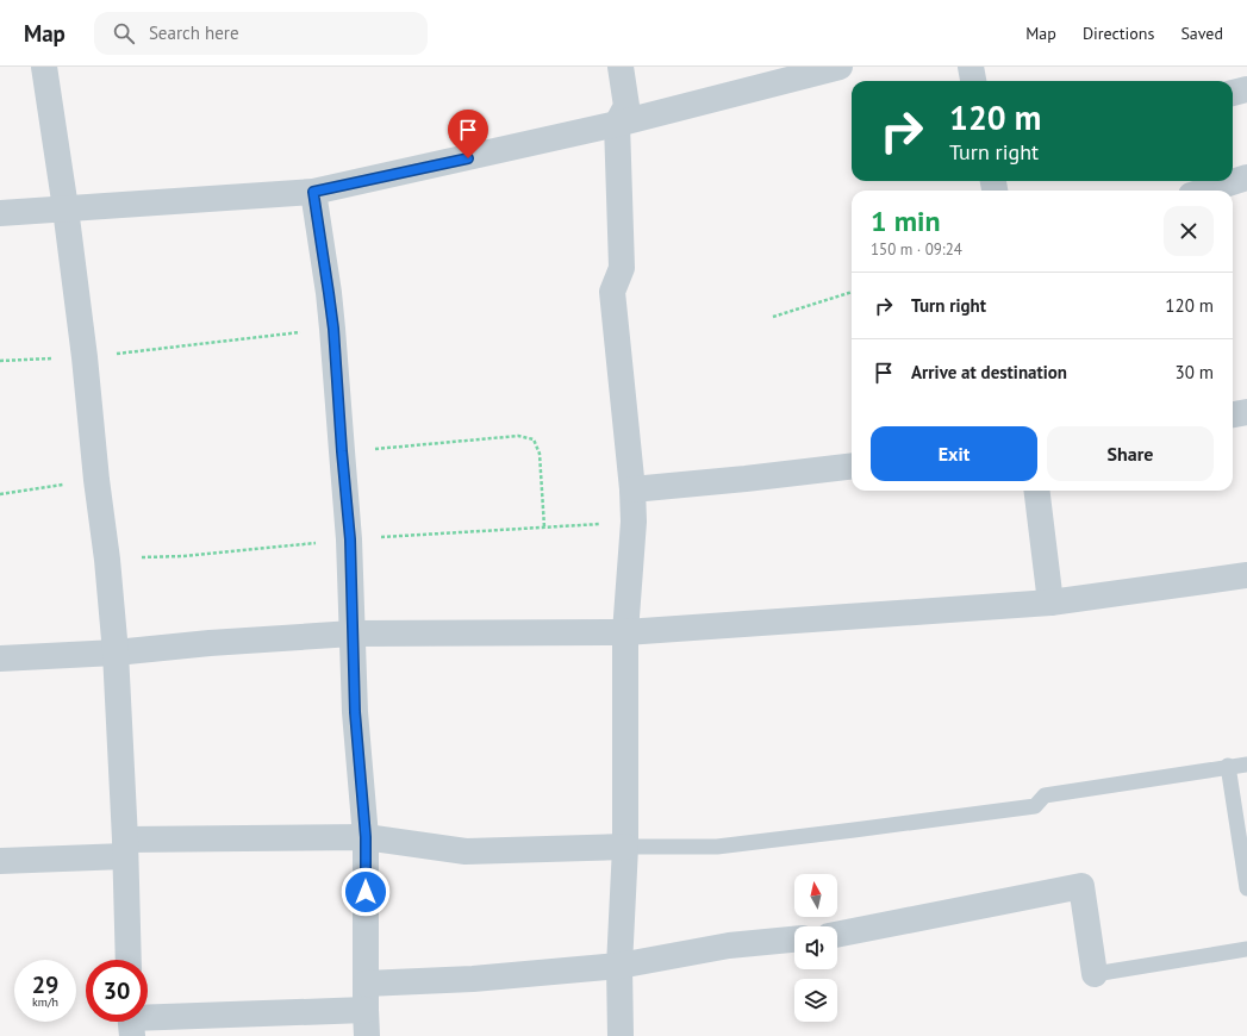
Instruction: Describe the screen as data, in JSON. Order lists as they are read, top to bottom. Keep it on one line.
{"north":"top","page":{"header":"Map","search":"Search here","nav":["Map","Directions","Saved"],"turn":["120 m","Turn right"],"heading":["1 min","150 m · 09:24"],"list":[{"name":"Turn right","value":"120 m"},{"name":"Arrive at destination","value":"30 m"}],"buttons":["Exit","Share"],"speed":"29 km/h","limit":"30"}}
